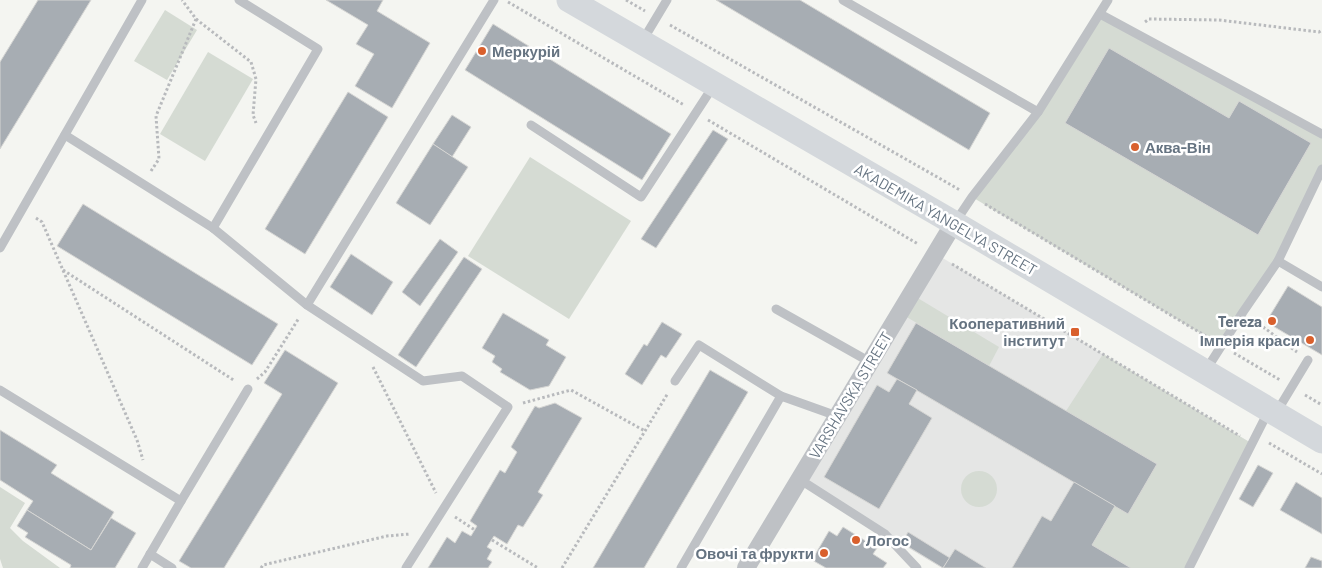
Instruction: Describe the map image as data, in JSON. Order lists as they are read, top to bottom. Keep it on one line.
{"streets":{"main road":["AKADEMIKA YANGELYA STREET"],"street":["VARSHAVSKA STREET"]},"crossings":[["AKADEMIKA YANGELYA STREET","VARSHAVSKA STREET"]],"places":{"other":["Меркурій","Аква-Він","Tereza","Імперія краси","Логос","Овочі та фрукти"],"transit":["Кооперативний інститут"]}}
